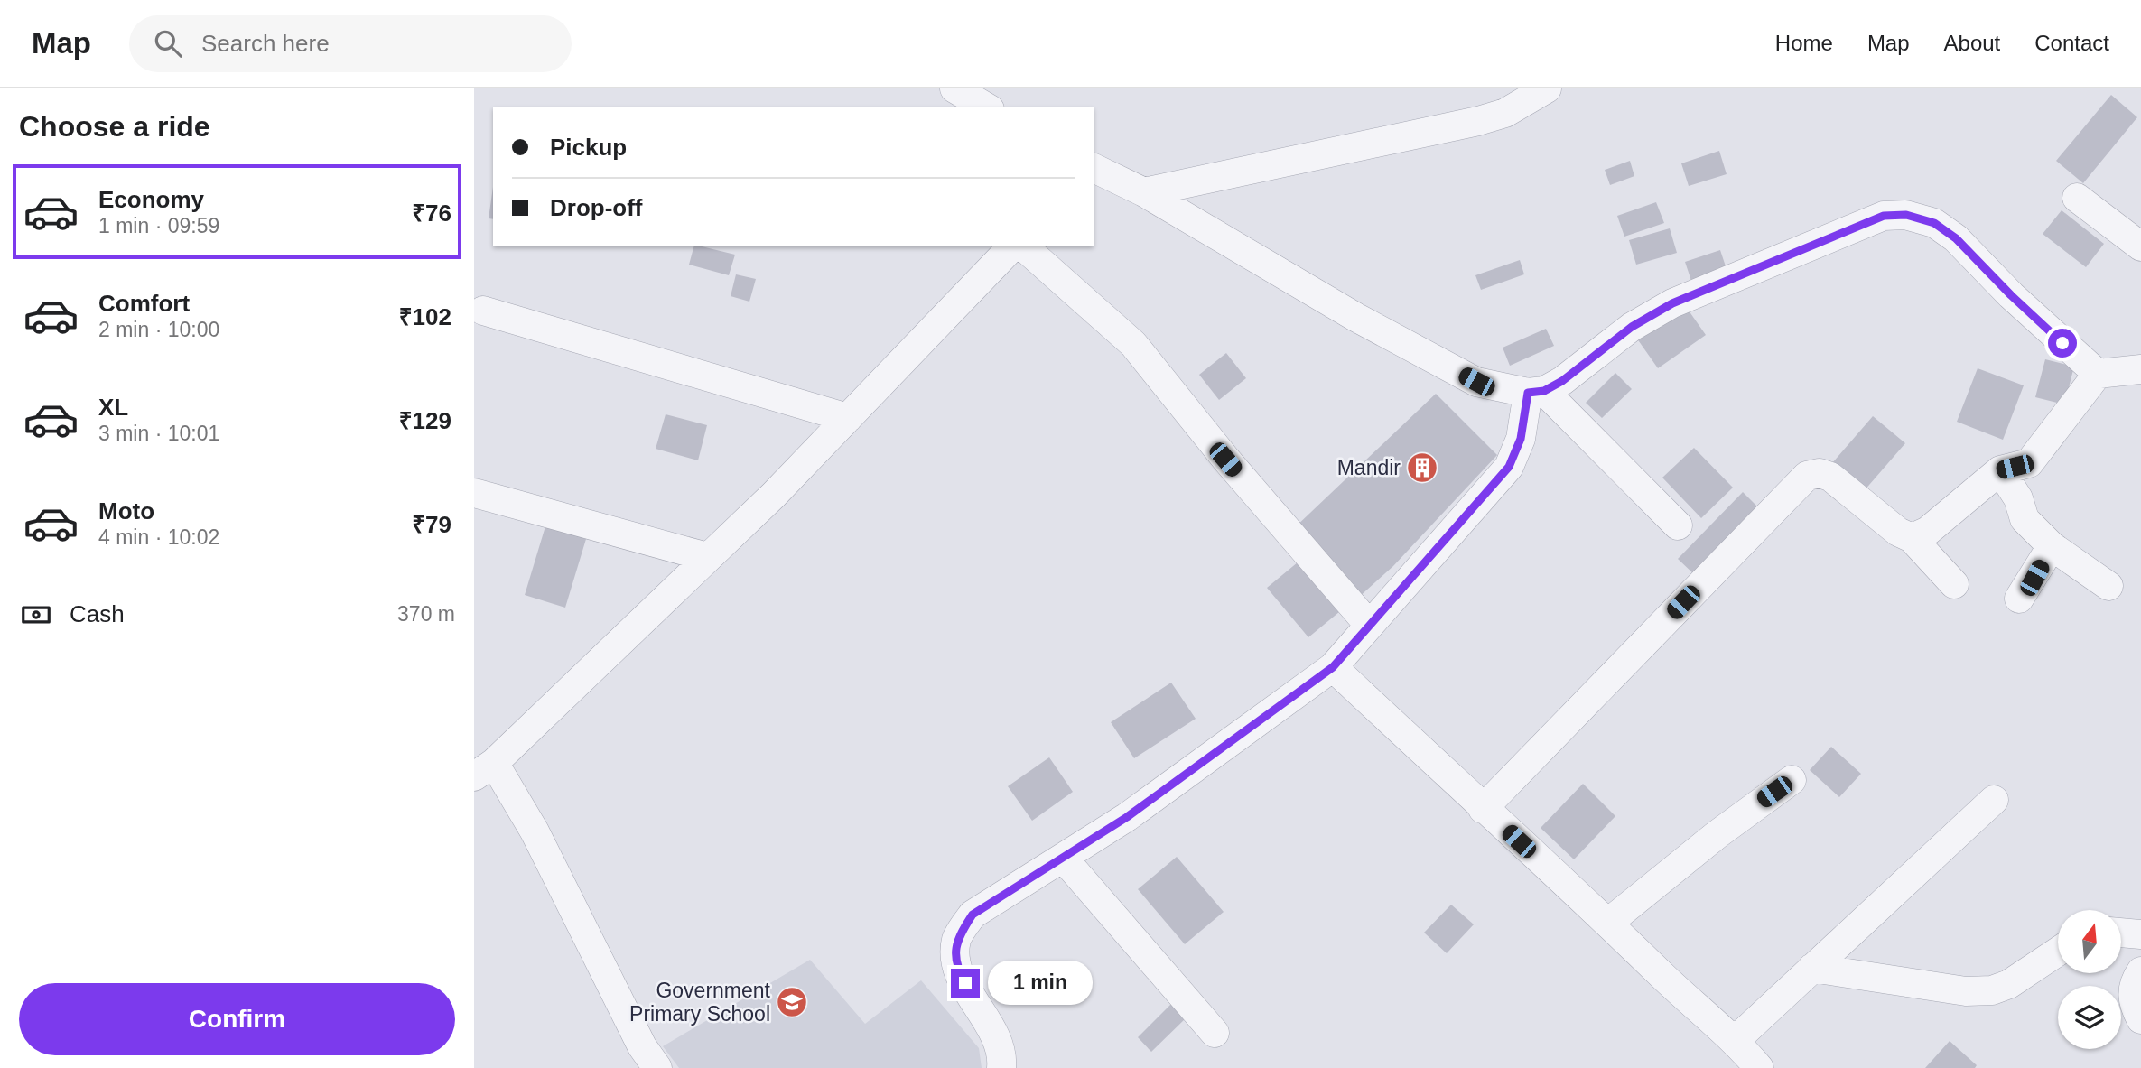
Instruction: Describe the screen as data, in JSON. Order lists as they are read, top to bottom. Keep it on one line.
{"places":{"building":["Mandir"],"school or university":["Government Primary School"]},"north":"top","page":{"header":"Map","search":"Search here","nav":["Home","Map","About","Contact"],"heading":"Choose a ride","banner":["Pickup","Drop-off"],"list":[{"name":"Economy","note":"1 min · 09:59","value":"₹76"},{"name":"Comfort","note":"2 min · 10:00","value":"₹102"},{"name":"XL","note":"3 min · 10:01","value":"₹129"},{"name":"Moto","note":"4 min · 10:02","value":"₹79"}],"pay":["Cash","370 m"],"bubble":"1 min","buttons":"Confirm"}}
